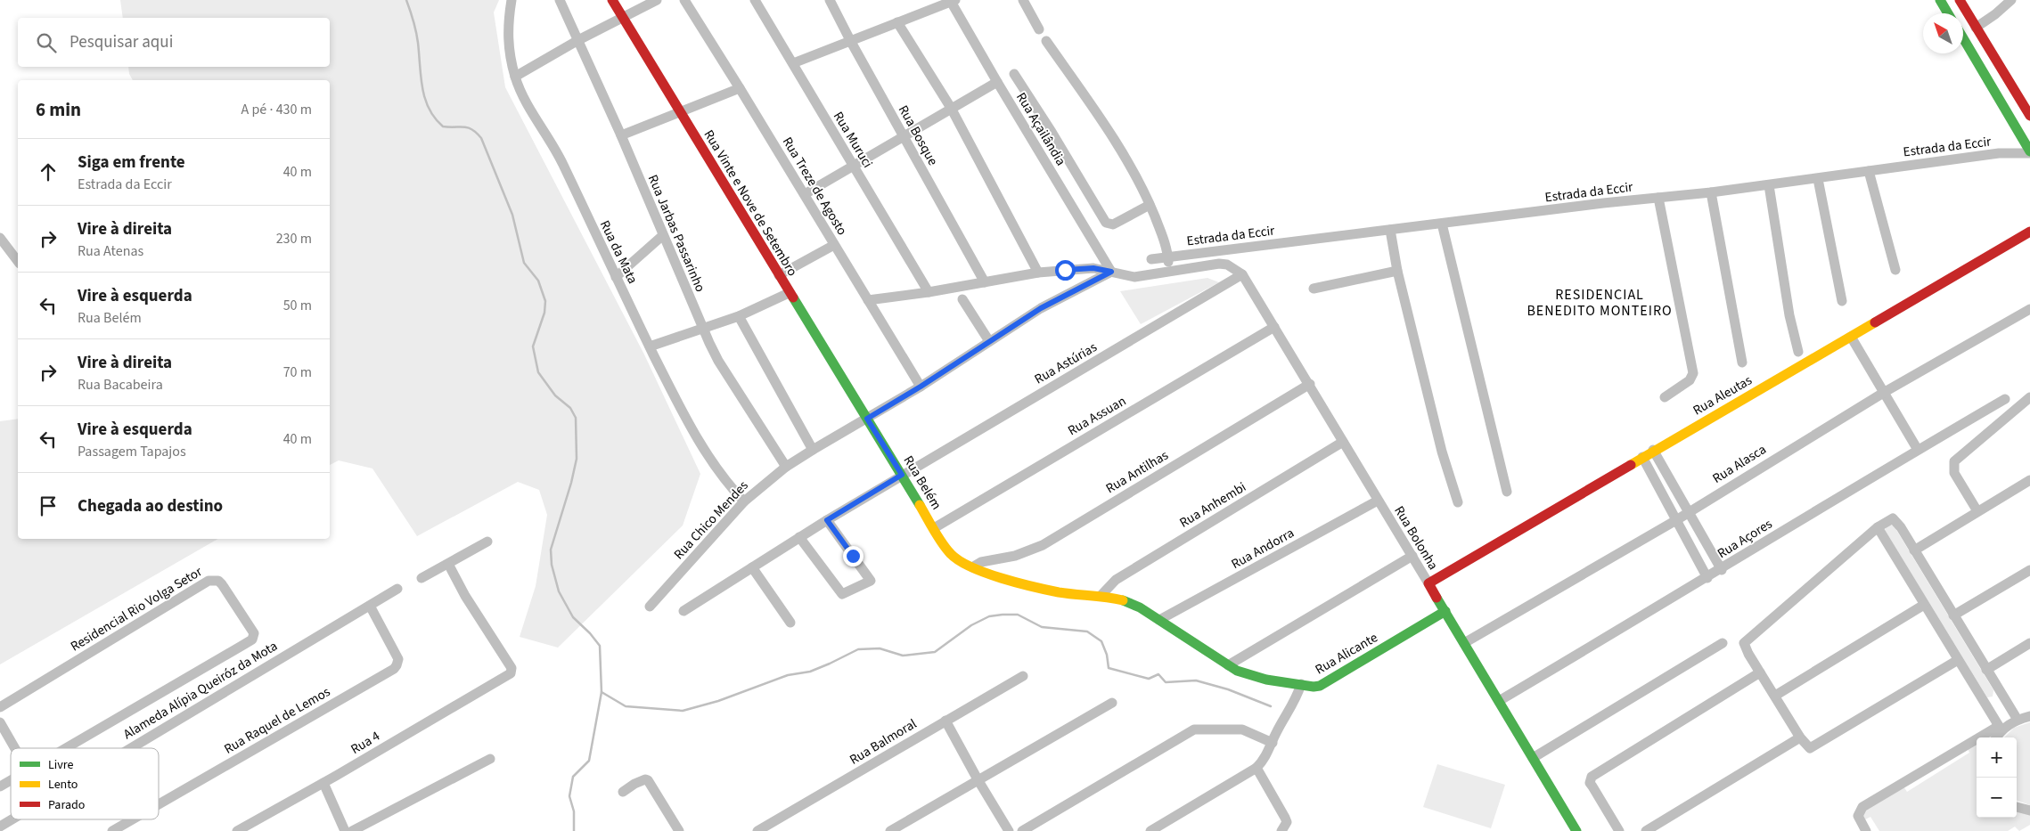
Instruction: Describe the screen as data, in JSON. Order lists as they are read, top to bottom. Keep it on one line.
{"streets":{"street":["Rua Açailândia","Rua Bosque","Rua Muruci","Estrada da Eccir","Rua Treze de Agosto","Rua Vinte e Nove de Setembro","Rua Jarbas Passarinho","Rua da Mata","Rua Astúrias","Rua Aleutas","Rua Assuan","Rua Alasca","Rua Antilhas","Rua Belém","Rua Anhembi","Rua Chico Mendes","Rua Bolonha","Rua Açores","Rua Andorra","Residencial Rio Volga Setor","Rua Alicante","Alameda Alípia Queiróz da Mota","Rua Raquel de Lemos","Rua Balmoral","Rua 4"]},"crossings":[["Rua Açailândia","Estrada da Eccir"],["Rua Açailândia","Rua Chico Mendes"],["Rua Bosque","Estrada da Eccir"],["Rua Muruci","Estrada da Eccir"],["Estrada da Eccir","Rua Treze de Agosto"],["Estrada da Eccir","Rua Chico Mendes"],["Estrada da Eccir","Rua Bolonha"],["Rua Treze de Agosto","Rua Chico Mendes"],["Rua Vinte e Nove de Setembro","Rua Belém"],["Rua Vinte e Nove de Setembro","Rua Chico Mendes"],["Rua Jarbas Passarinho","Rua Chico Mendes"],["Rua da Mata","Rua Chico Mendes"],["Rua Astúrias","Rua Belém"],["Rua Astúrias","Rua Bolonha"],["Rua Aleutas","Rua Bolonha"],["Rua Assuan","Rua Belém"],["Rua Assuan","Rua Bolonha"],["Rua Alasca","Rua Bolonha"],["Rua Antilhas","Rua Belém"],["Rua Antilhas","Rua Bolonha"],["Rua Belém","Rua Chico Mendes"],["Rua Anhembi","Rua Bolonha"],["Rua Bolonha","Rua Açores"],["Rua Bolonha","Rua Andorra"],["Rua Bolonha","Rua Alicante"],["Alameda Alípia Queiróz da Mota","Rua Raquel de Lemos"]],"districts":["RESIDENCIAL BENEDITO MONTEIRO"],"legend":["Livre","Lento","Parado"],"north":"top left","page":{"search":"Pesquisar aqui","heading":["6 min","A pé · 430 m"],"list":[["Siga em frente","Estrada da Eccir","40 m"],["Vire à direita","Rua Atenas","230 m"],["Vire à esquerda","Rua Belém","50 m"],["Vire à direita","Rua Bacabeira","70 m"],["Vire à esquerda","Passagem Tapajos","40 m"],"Chegada ao destino"],"map_buttons":["+","−"]}}
